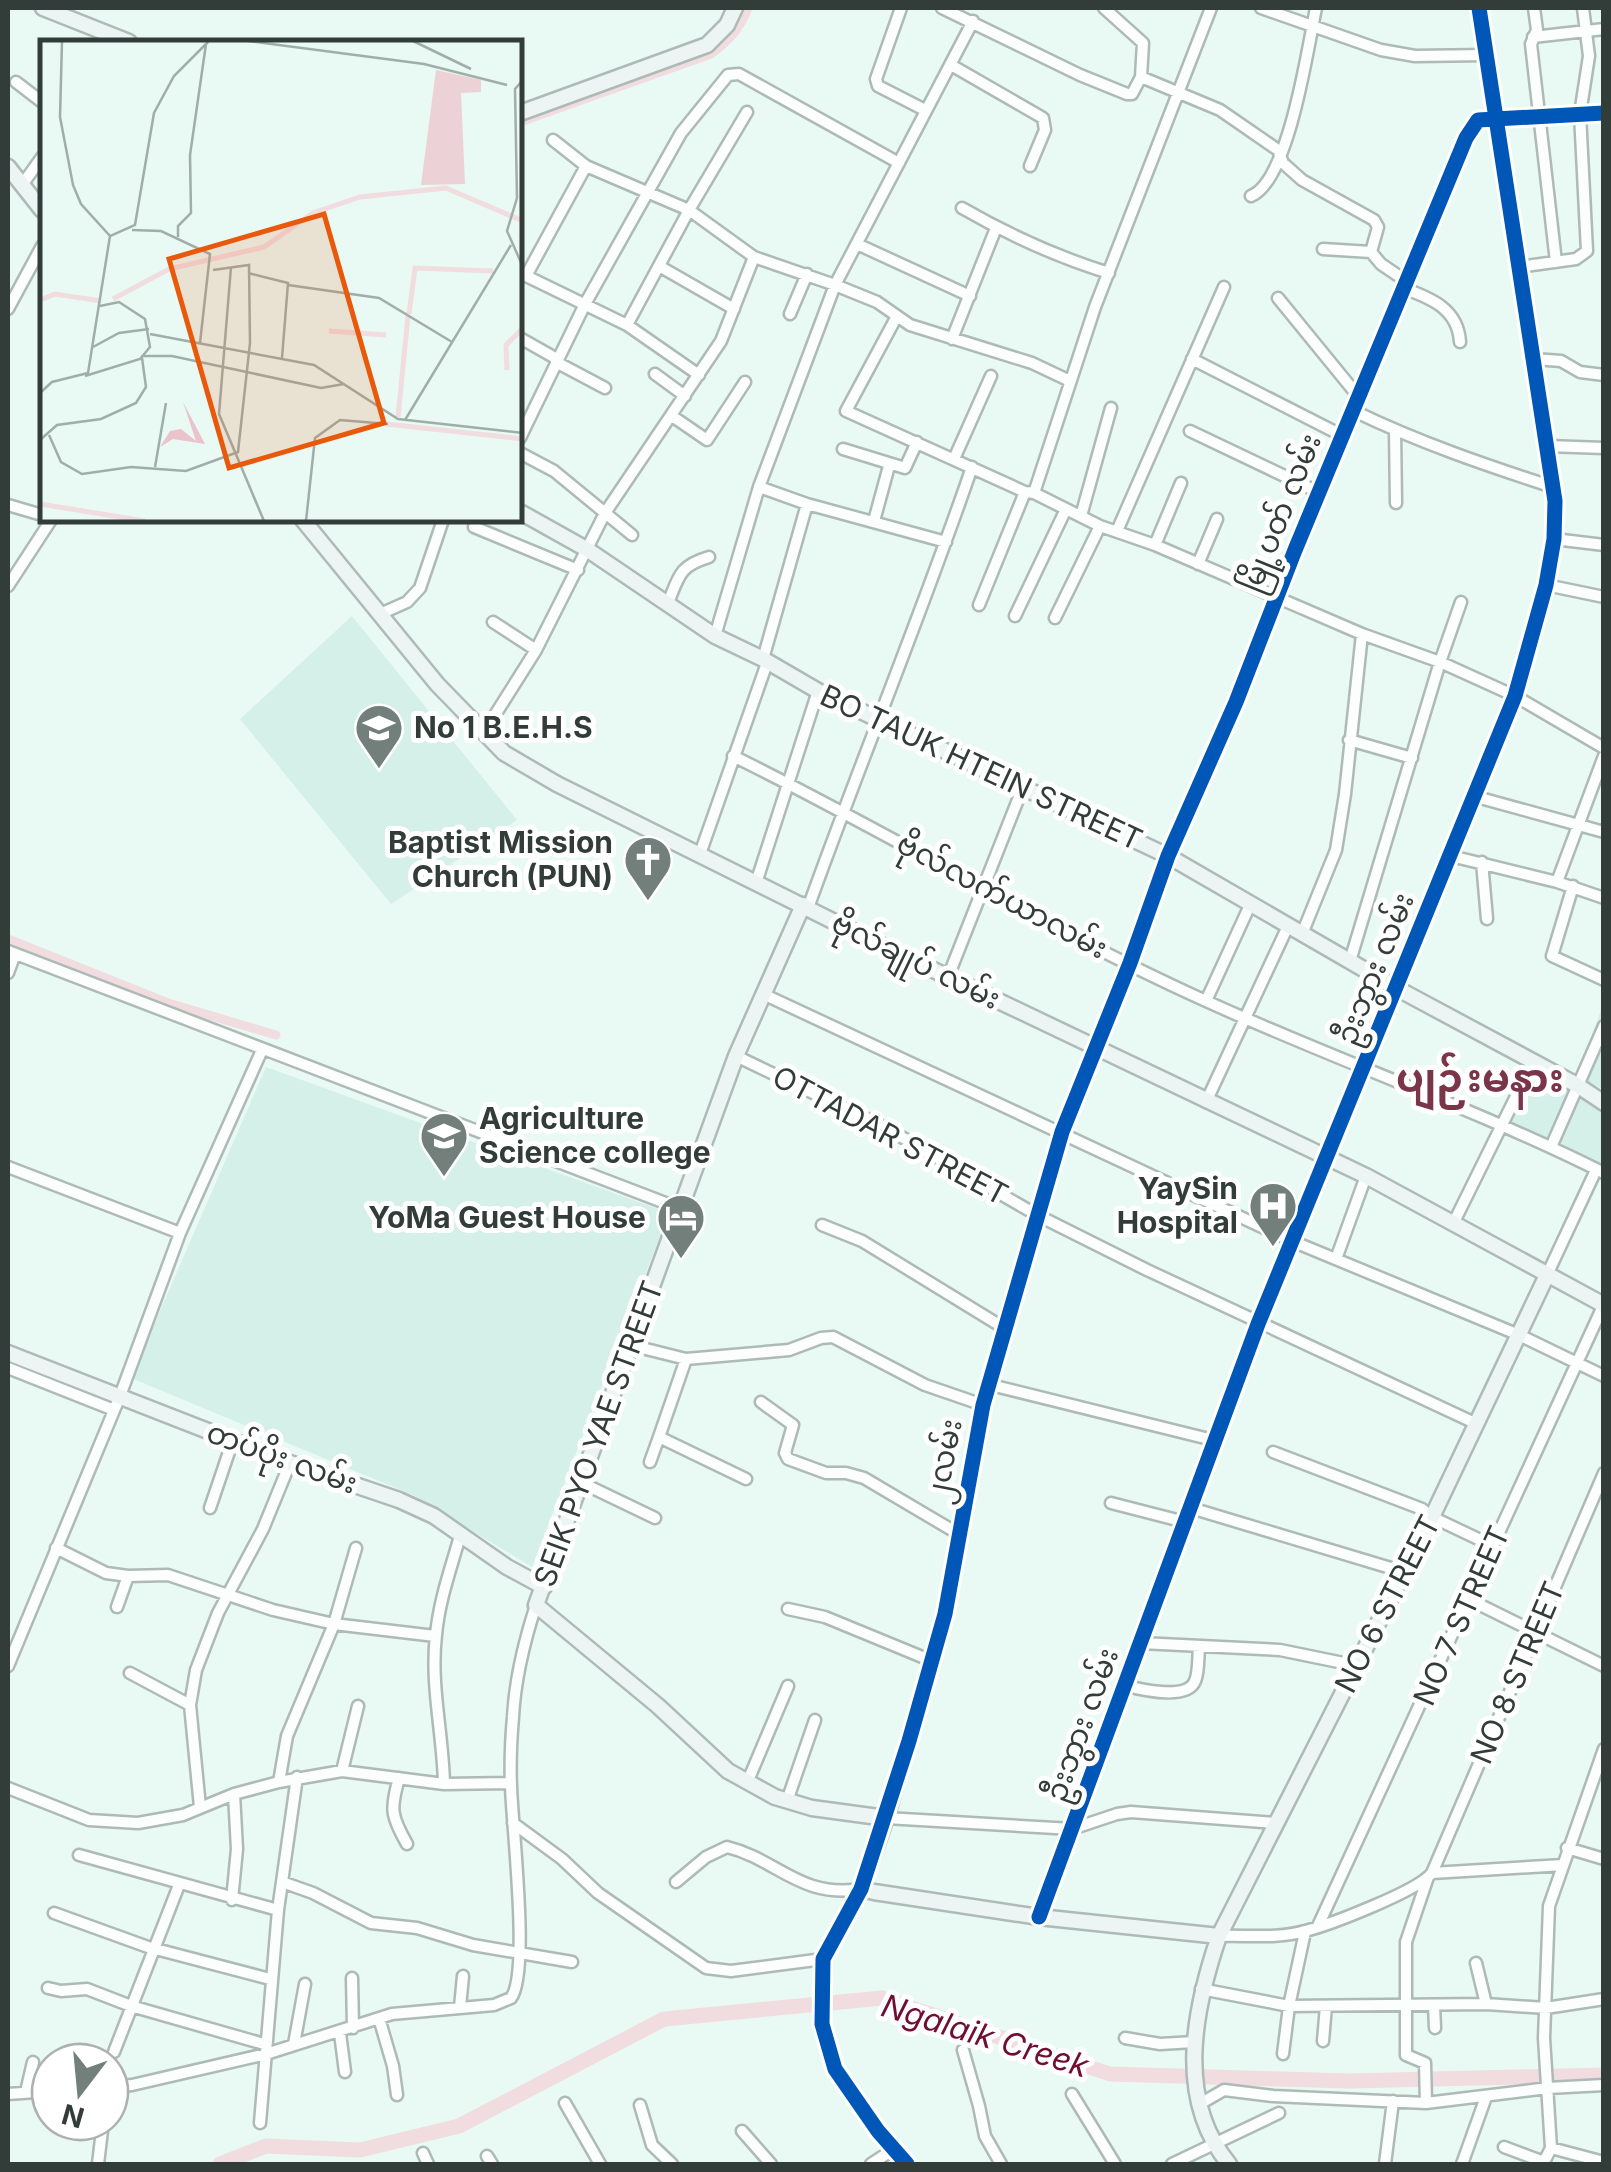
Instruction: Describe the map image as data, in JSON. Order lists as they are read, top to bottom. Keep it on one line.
{"streets":{"street":["မြို့ပတ် လမ်း","BO TAUK HTEIN STREET","ဗိုလ်လက်ယာလမ်း","ဗိုလ်ချုပ် လမ်း","ဦးဘွား လမ်း","OTTADAR STREET","SEIK PYO YAE STREET","တပ်ပိုး လမ်း","၂လမ်း","NO 6 STREET","NO 7 STREET","NO 8 STREET"]},"crossings":[["မြို့ပတ် လမ်း","BO TAUK HTEIN STREET"],["မြို့ပတ် လမ်း","ဗိုလ်လက်ယာလမ်း"],["မြို့ပတ် လမ်း","ဗိုလ်ချုပ် လမ်း"],["မြို့ပတ် လမ်း","ဦးဘွား လမ်း"],["မြို့ပတ် လမ်း","၂လမ်း"],["BO TAUK HTEIN STREET","ဦးဘွား လမ်း"],["ဗိုလ်လက်ယာလမ်း","ဦးဘွား လမ်း"],["ဗိုလ်လက်ယာလမ်း","NO 6 STREET"],["ဗိုလ်ချုပ် လမ်း","ဦးဘွား လမ်း"],["ဗိုလ်ချုပ် လမ်း","SEIK PYO YAE STREET"],["ဗိုလ်ချုပ် လမ်း","၂လမ်း"],["ဗိုလ်ချုပ် လမ်း","NO 6 STREET"],["ဗိုလ်ချုပ် လမ်း","NO 7 STREET"],["ဦးဘွား လမ်း","OTTADAR STREET"],["OTTADAR STREET","SEIK PYO YAE STREET"],["OTTADAR STREET","၂လမ်း"],["OTTADAR STREET","NO 6 STREET"],["SEIK PYO YAE STREET","တပ်ပိုး လမ်း"]],"districts":["ပျဉ်းမနား"],"water":["Ngalaik Creek"],"places":{"school or university":["No 1 B.E.H.S","Agriculture Science college"],"church":["Baptist Mission Church (PUN)"],"hospital":["YaySin Hospital"],"hotel":["YoMa Guest House"]},"north":"bottom"}
